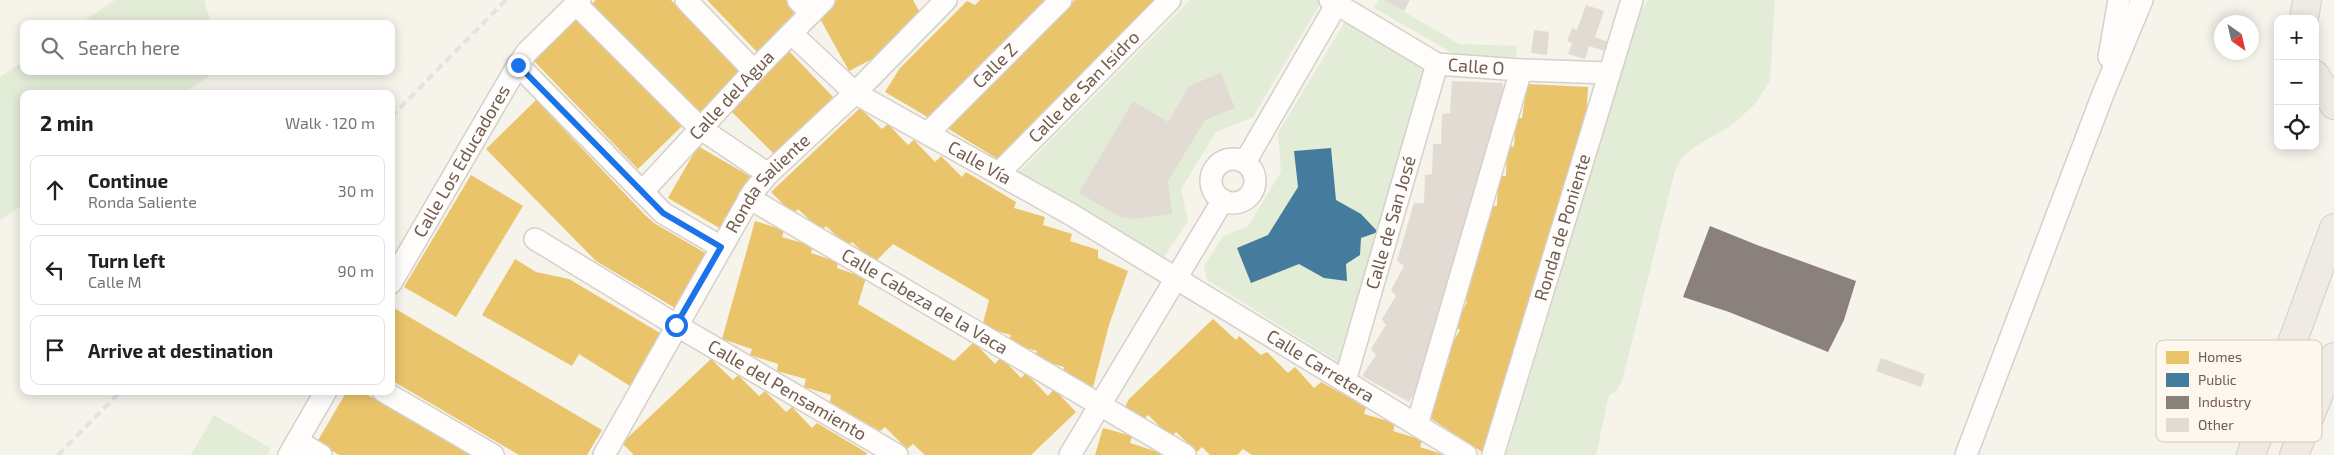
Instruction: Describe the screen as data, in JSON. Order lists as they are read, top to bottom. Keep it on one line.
{"streets":{"street":["Calle Z","Calle O","Calle de San Isidro","Calle del Agua","Calle Los Educadores","Calle Vía","Ronda Saliente","Calle de San José","Ronda de Poniente","Calle Cabeza de la Vaca","Calle Carretera","Calle del Pensamiento"]},"crossings":[["Calle Z","Calle Vía"],["Calle O","Calle de San José"],["Calle O","Ronda de Poniente"],["Calle de San Isidro","Calle Vía"],["Calle del Agua","Calle Vía"],["Calle Vía","Ronda Saliente"],["Calle Vía","Calle Carretera"],["Ronda Saliente","Calle Cabeza de la Vaca"],["Ronda Saliente","Calle del Pensamiento"],["Calle de San José","Calle Carretera"]],"legend":["Homes","Public","Industry","Other"],"north":"bottom right","page":{"map_buttons":["+","−"],"search":"Search here","heading":["2 min","Walk · 120 m"],"list":[["Continue","Ronda Saliente","30 m"],["Turn left","Calle M","90 m"],"Arrive at destination"]}}
